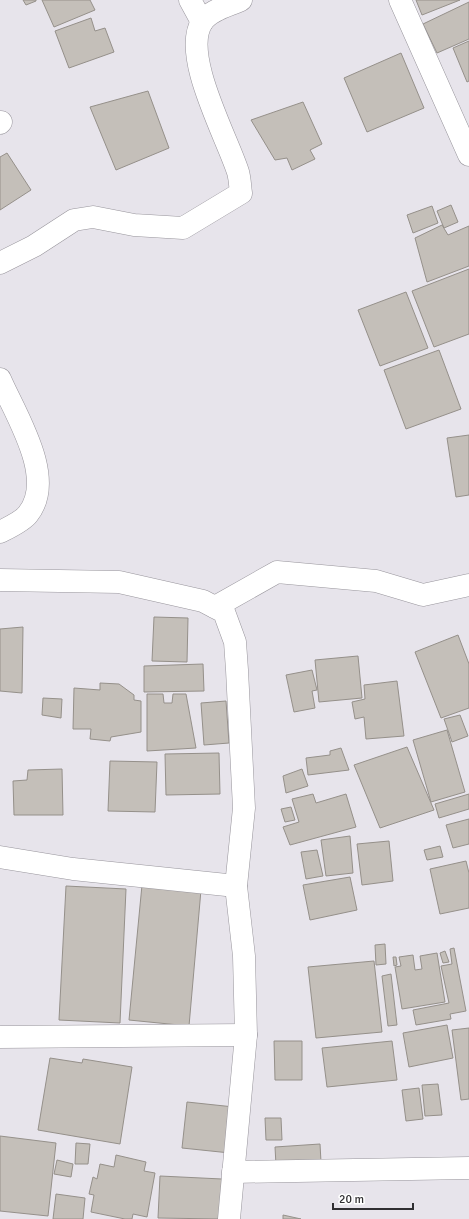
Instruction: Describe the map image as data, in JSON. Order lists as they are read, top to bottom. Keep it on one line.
{"scale_bar":"20 m"}
